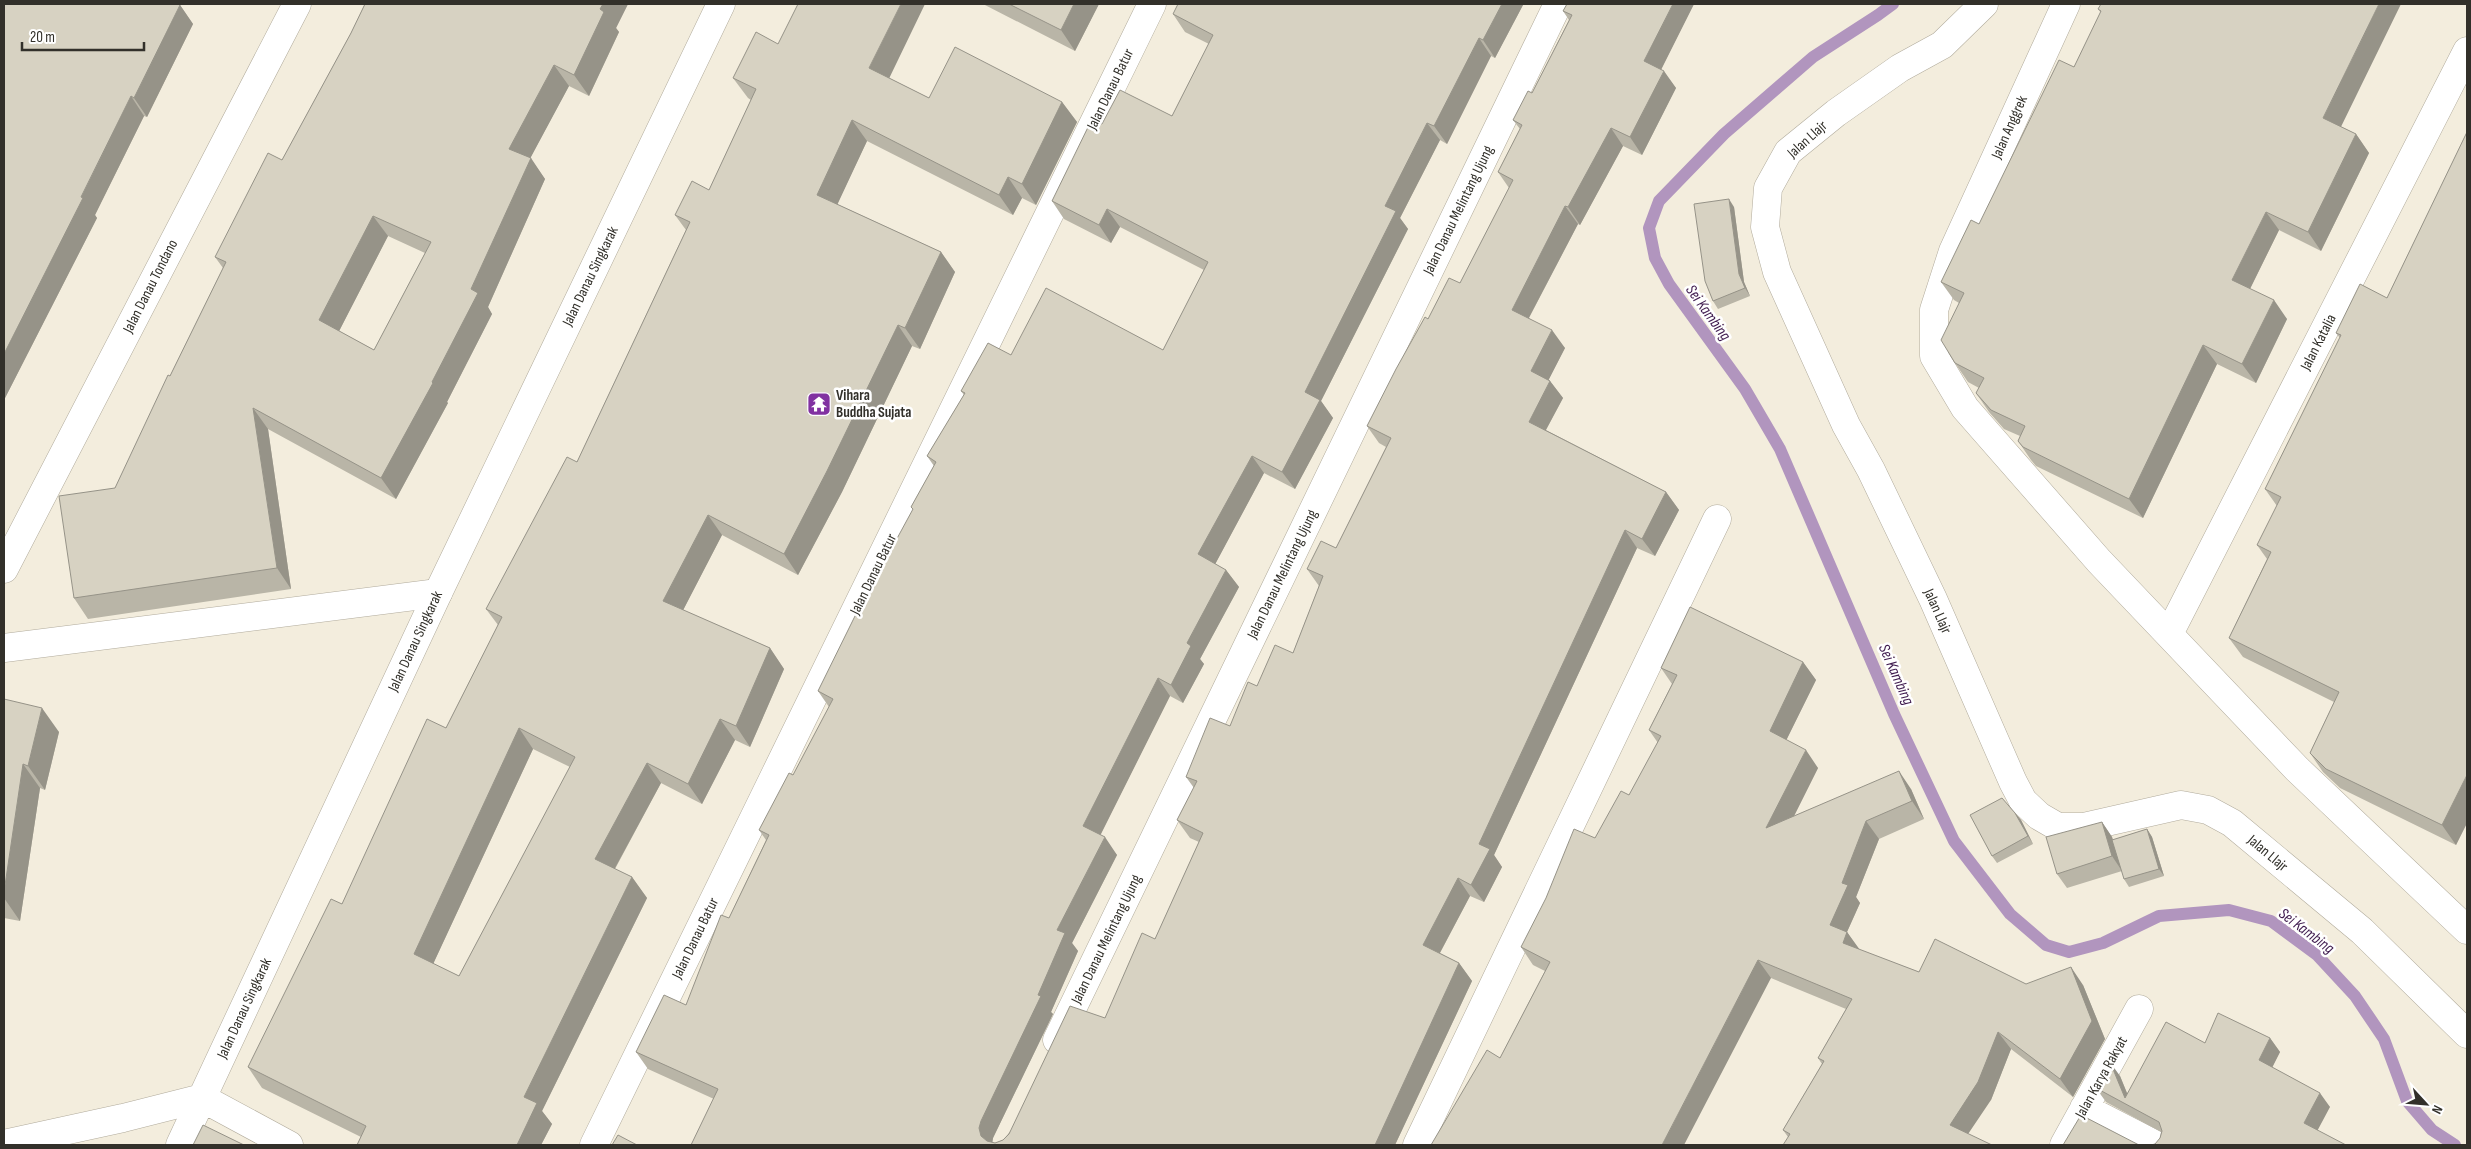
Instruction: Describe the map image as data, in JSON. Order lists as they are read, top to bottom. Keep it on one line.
{"streets":{"street":["Jalan Danau Batur","Jalan Anggrek","Jalan Llajr","Jalan Danau Melintang Ujung","Jalan Danau Singkarak","Jalan Danau Tondano","Jalan Katalia","Jalan Karya Rakyat"]},"crossings":[["Jalan Anggrek","Jalan Katalia"]],"water":["Sei Kambing"],"places":{"temple":["Vihara Buddha Sujata"]},"scale_bar":"20 m","north":"bottom right"}
